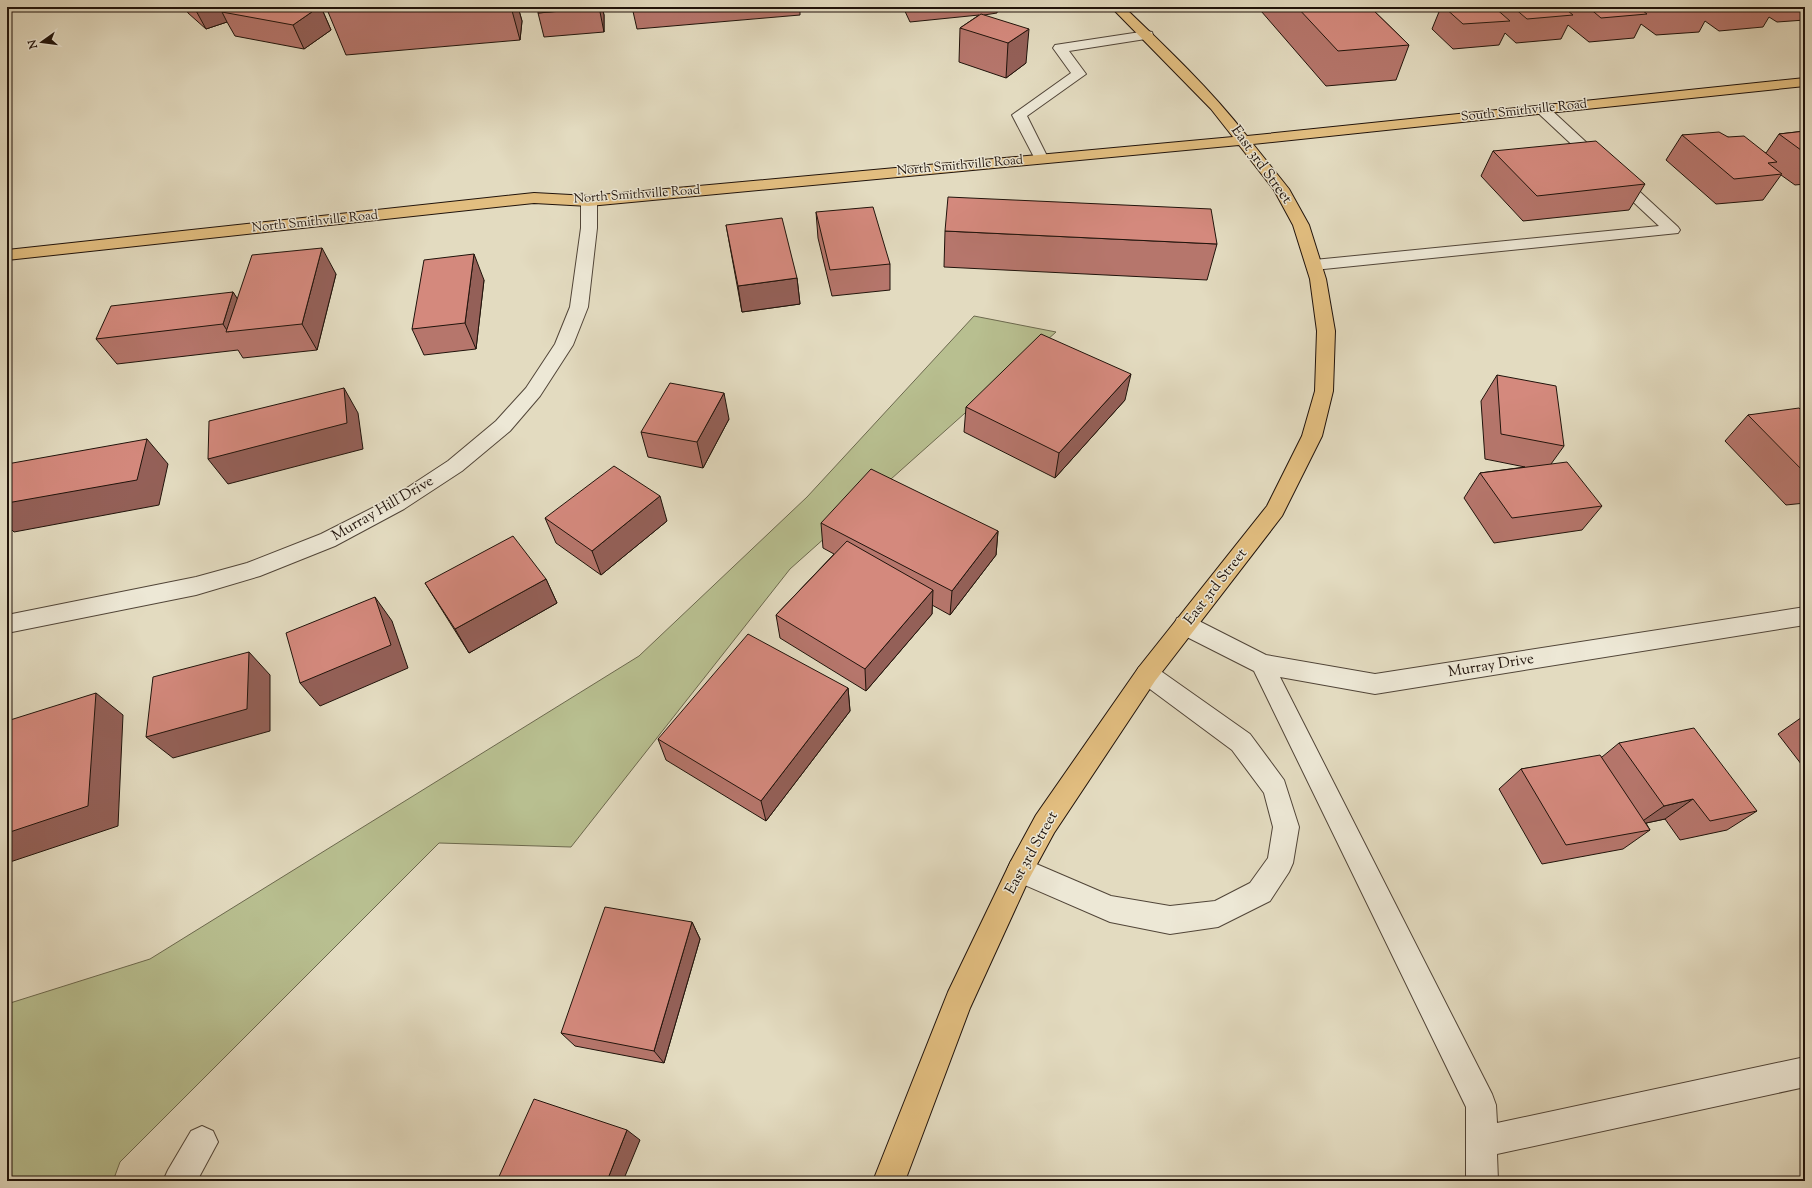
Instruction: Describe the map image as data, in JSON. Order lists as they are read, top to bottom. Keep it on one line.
{"streets":{"main road":["South Smithville Road","East 3rd Street","North Smithville Road"],"street":["Murray Hill Drive","Murray Drive"]},"crossings":[["South Smithville Road","East 3rd Street"],["South Smithville Road","North Smithville Road"],["East 3rd Street","North Smithville Road"],["East 3rd Street","Murray Drive"],["North Smithville Road","Murray Hill Drive"]],"north":"left"}
